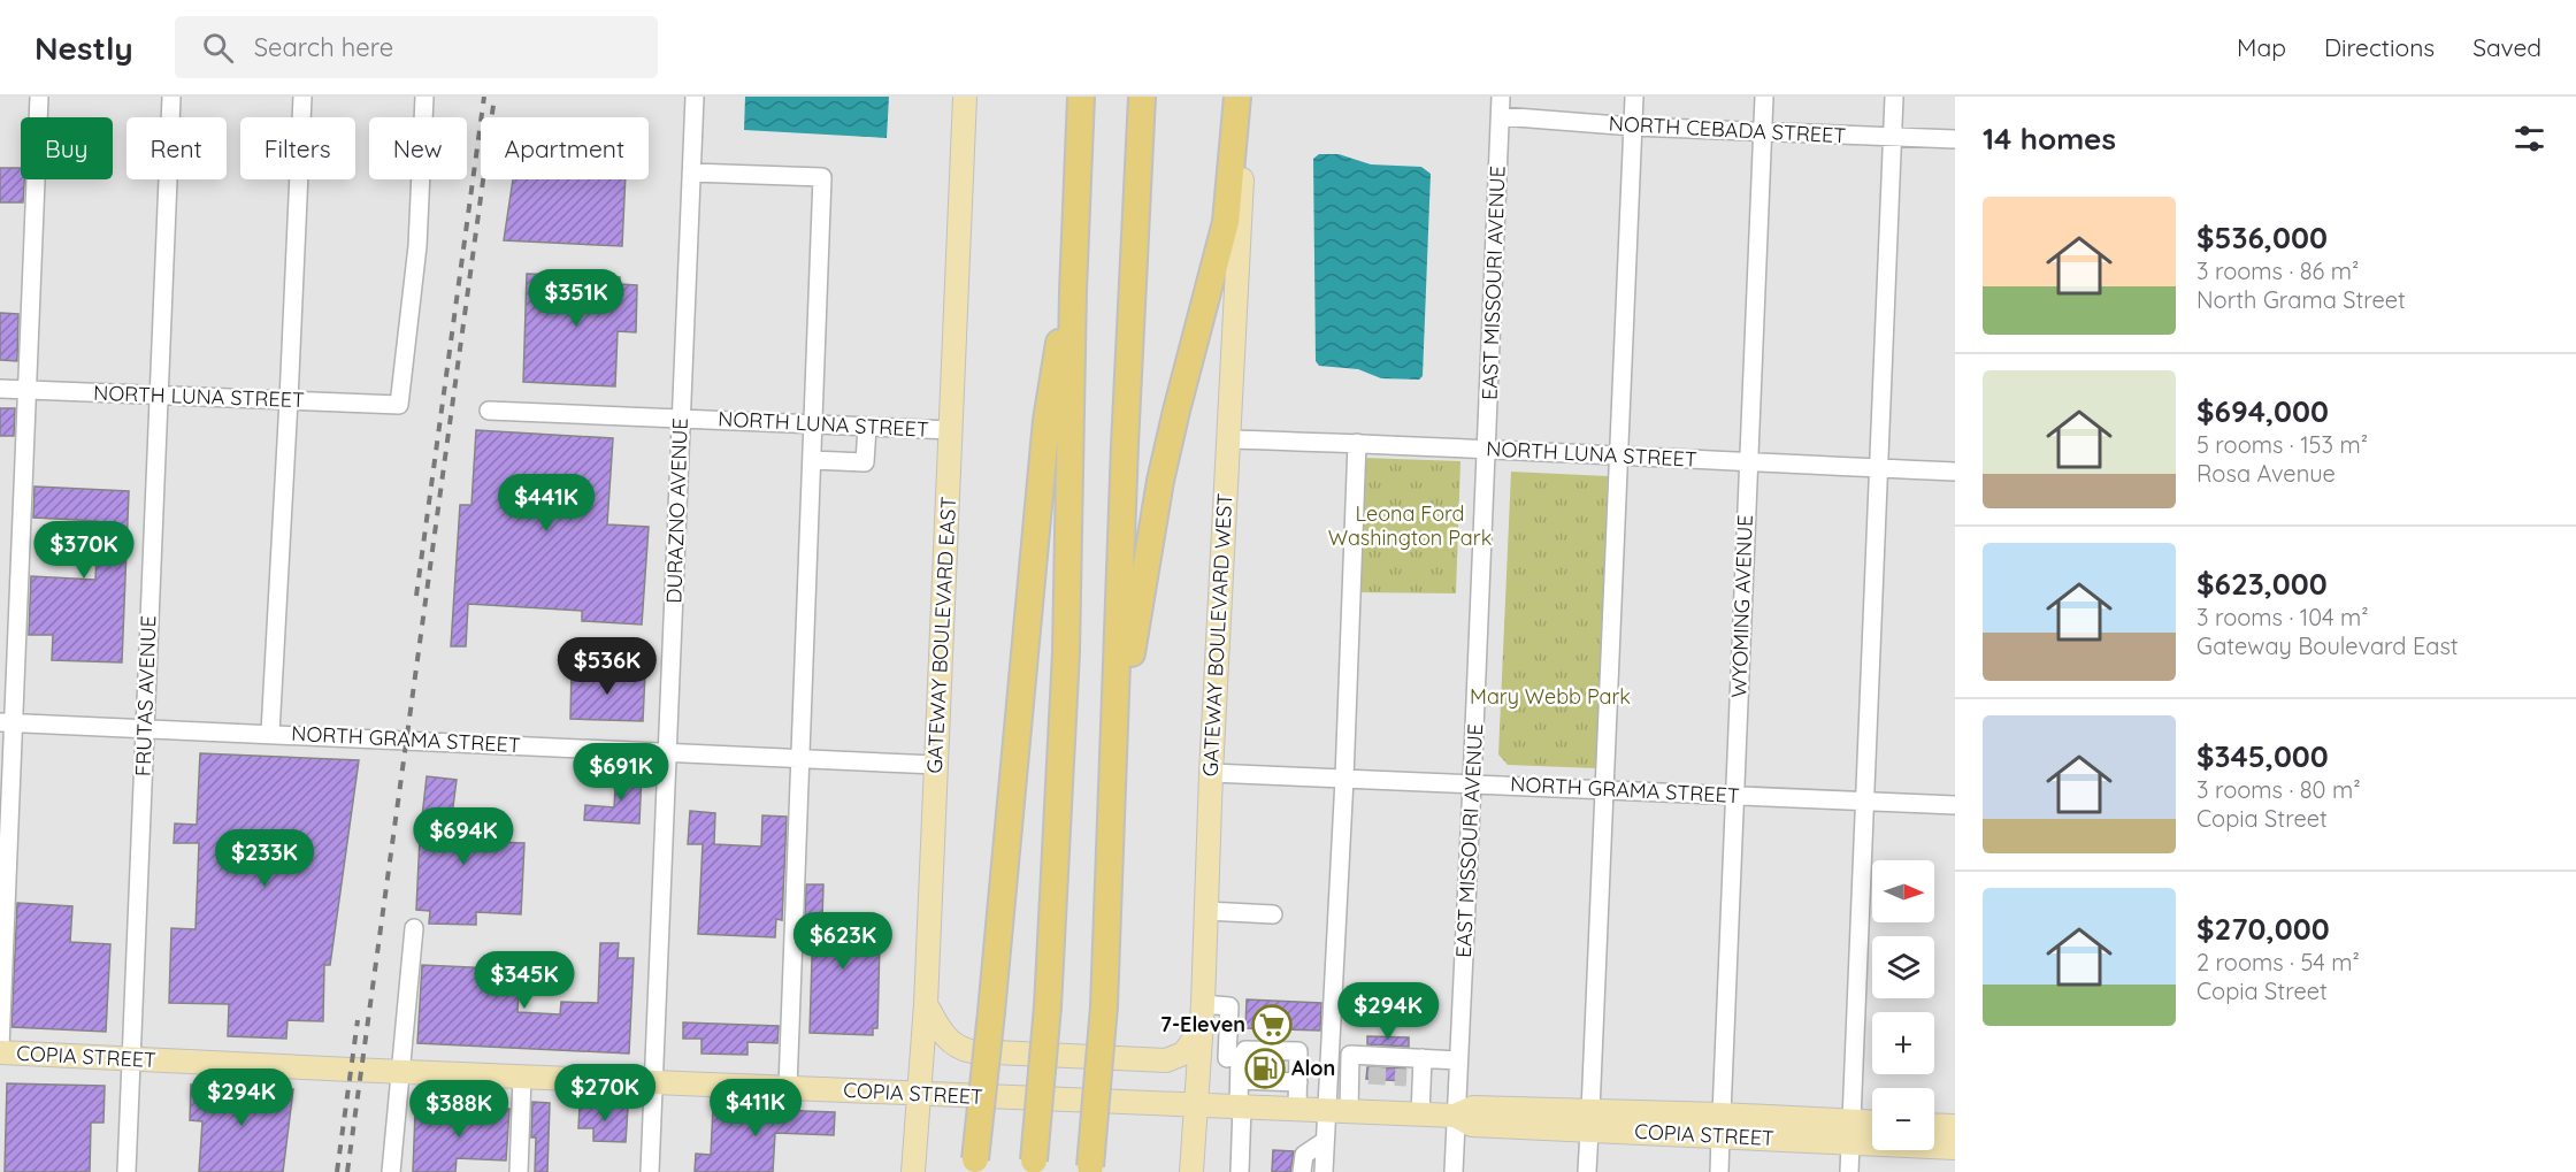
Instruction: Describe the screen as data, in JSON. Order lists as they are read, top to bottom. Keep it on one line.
{"streets":{"main road":["GATEWAY BOULEVARD EAST","GATEWAY BOULEVARD WEST","COPIA STREET"],"street":["NORTH CEBADA STREET","EAST MISSOURI AVENUE","NORTH LUNA STREET","DURAZNO AVENUE","WYOMING AVENUE","FRUTAS AVENUE","NORTH GRAMA STREET"]},"crossings":[["NORTH CEBADA STREET","EAST MISSOURI AVENUE"],["NORTH CEBADA STREET","WYOMING AVENUE"],["EAST MISSOURI AVENUE","NORTH LUNA STREET"],["EAST MISSOURI AVENUE","NORTH GRAMA STREET"],["EAST MISSOURI AVENUE","COPIA STREET"],["NORTH LUNA STREET","DURAZNO AVENUE"],["NORTH LUNA STREET","WYOMING AVENUE"],["NORTH LUNA STREET","GATEWAY BOULEVARD EAST"],["NORTH LUNA STREET","GATEWAY BOULEVARD WEST"],["NORTH LUNA STREET","FRUTAS AVENUE"],["DURAZNO AVENUE","NORTH GRAMA STREET"],["DURAZNO AVENUE","COPIA STREET"],["WYOMING AVENUE","NORTH GRAMA STREET"],["WYOMING AVENUE","COPIA STREET"],["GATEWAY BOULEVARD EAST","NORTH GRAMA STREET"],["GATEWAY BOULEVARD EAST","COPIA STREET"],["GATEWAY BOULEVARD WEST","NORTH GRAMA STREET"],["GATEWAY BOULEVARD WEST","COPIA STREET"],["FRUTAS AVENUE","NORTH GRAMA STREET"],["FRUTAS AVENUE","COPIA STREET"]],"parks":["Leona Ford Washington Park","Mary Webb Park"],"places":{"supermarket":["7-Eleven"],"fuel station":["Alon"]},"north":"right","page":{"header":"Nestly","search":"Search here","nav":["Map","Directions","Saved"],"heading":"14 homes","chip":["Buy","Rent","Filters","New","Apartment"],"list":[{"name":"$536,000","note":"3 rooms · 86 m² · North Grama Street"},{"name":"$694,000","note":"5 rooms · 153 m² · Rosa Avenue"},{"name":"$623,000","note":"3 rooms · 104 m² · Gateway Boulevard East"},{"name":"$345,000","note":"3 rooms · 80 m² · Copia Street"},{"name":"$270,000","note":"2 rooms · 54 m² · Copia Street"}],"price":["$351K","$441K","$370K","$536K","$691K","$694K","$233K","$623K","$345K","$294K","$270K","$294K","$411K","$388K"],"map_buttons":["+","−"]}}
